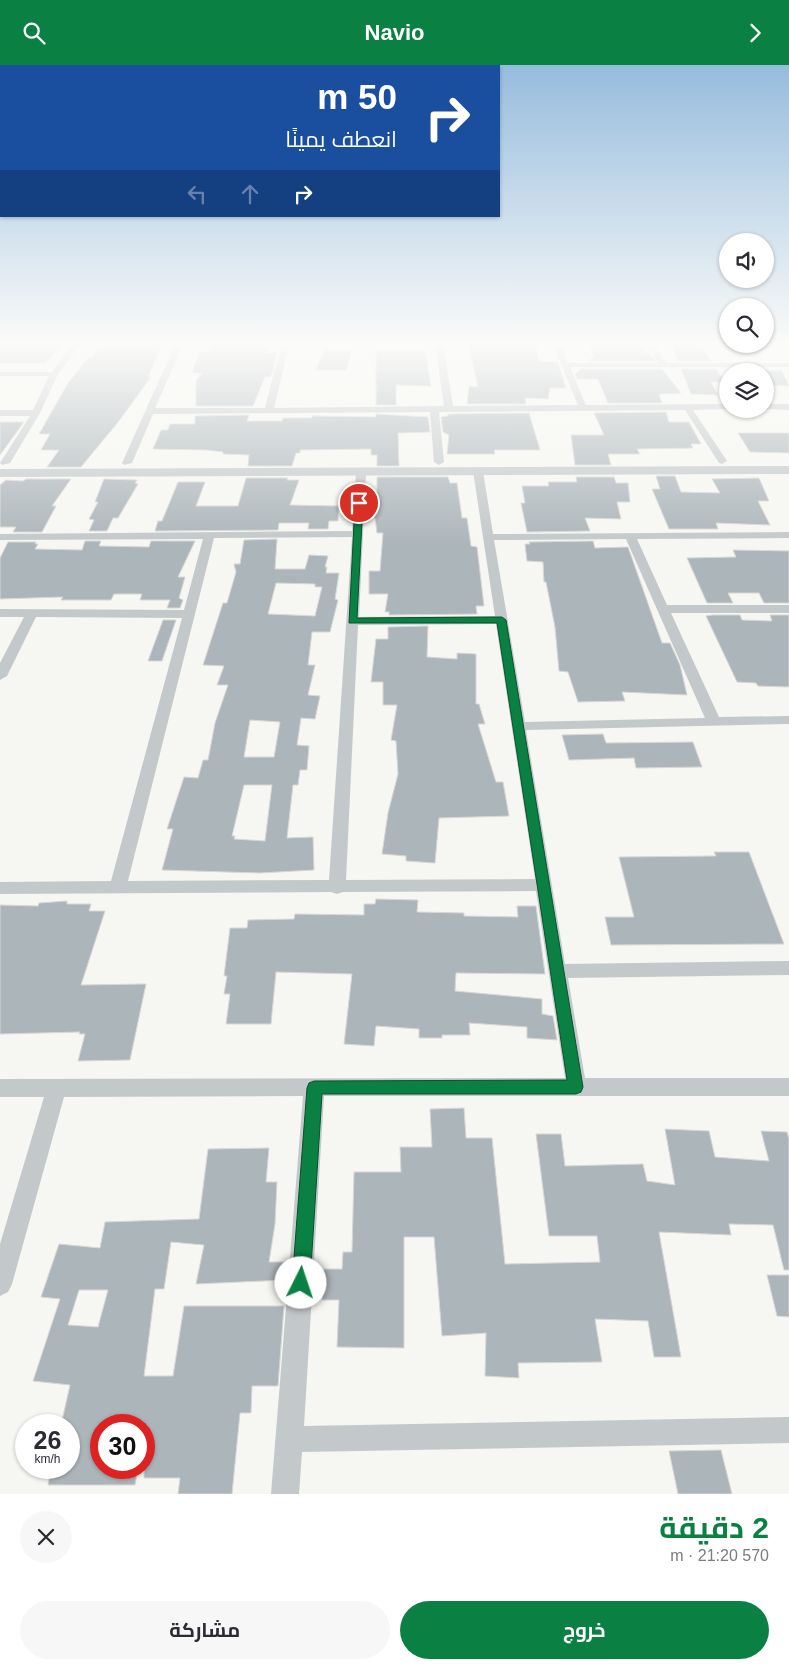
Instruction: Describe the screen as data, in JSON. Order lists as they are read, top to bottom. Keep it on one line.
{"page":{"header":"Navio","turn":["50 m","انعطف يمينًا"],"speed":"26 km/h","limit":"30","heading":["2 دقيقة","570 m · 21:20"],"buttons":["خروج","مشاركة"]}}
